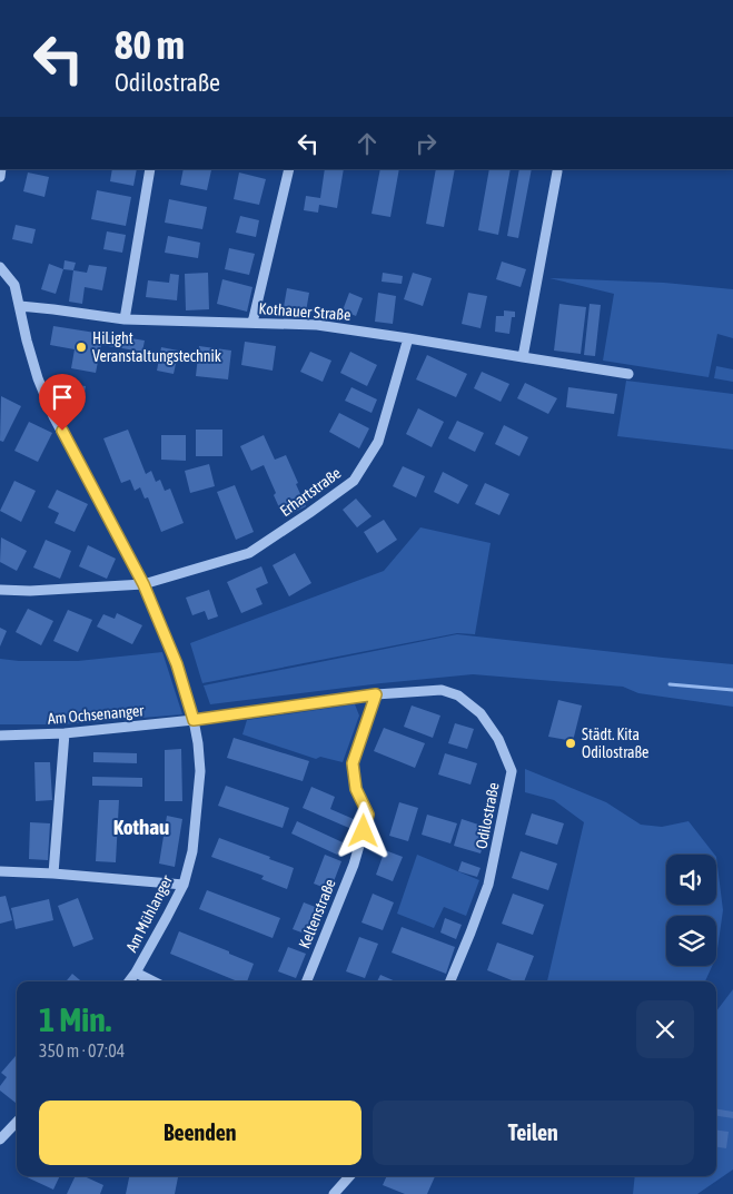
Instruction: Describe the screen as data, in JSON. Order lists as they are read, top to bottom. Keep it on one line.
{"streets":{"street":["Kothauer Straße","Erhartstraße","Am Ochsenanger","Odilostraße","Am Mühlanger","Keltenstraße"]},"crossings":[["Kothauer Straße","Erhartstraße"],["Kothauer Straße","Am Mühlanger"],["Erhartstraße","Am Mühlanger"],["Am Ochsenanger","Odilostraße"],["Am Ochsenanger","Am Mühlanger"],["Odilostraße","Am Mühlanger"],["Odilostraße","Keltenstraße"]],"districts":["Kothau"],"places":["HiLight Veranstaltungstechnik","Städt. Kita Odilostraße"],"page":{"turn":["80 m","Odilostraße"],"heading":["1 Min.","350 m · 07:04"],"buttons":["Beenden","Teilen"]}}
